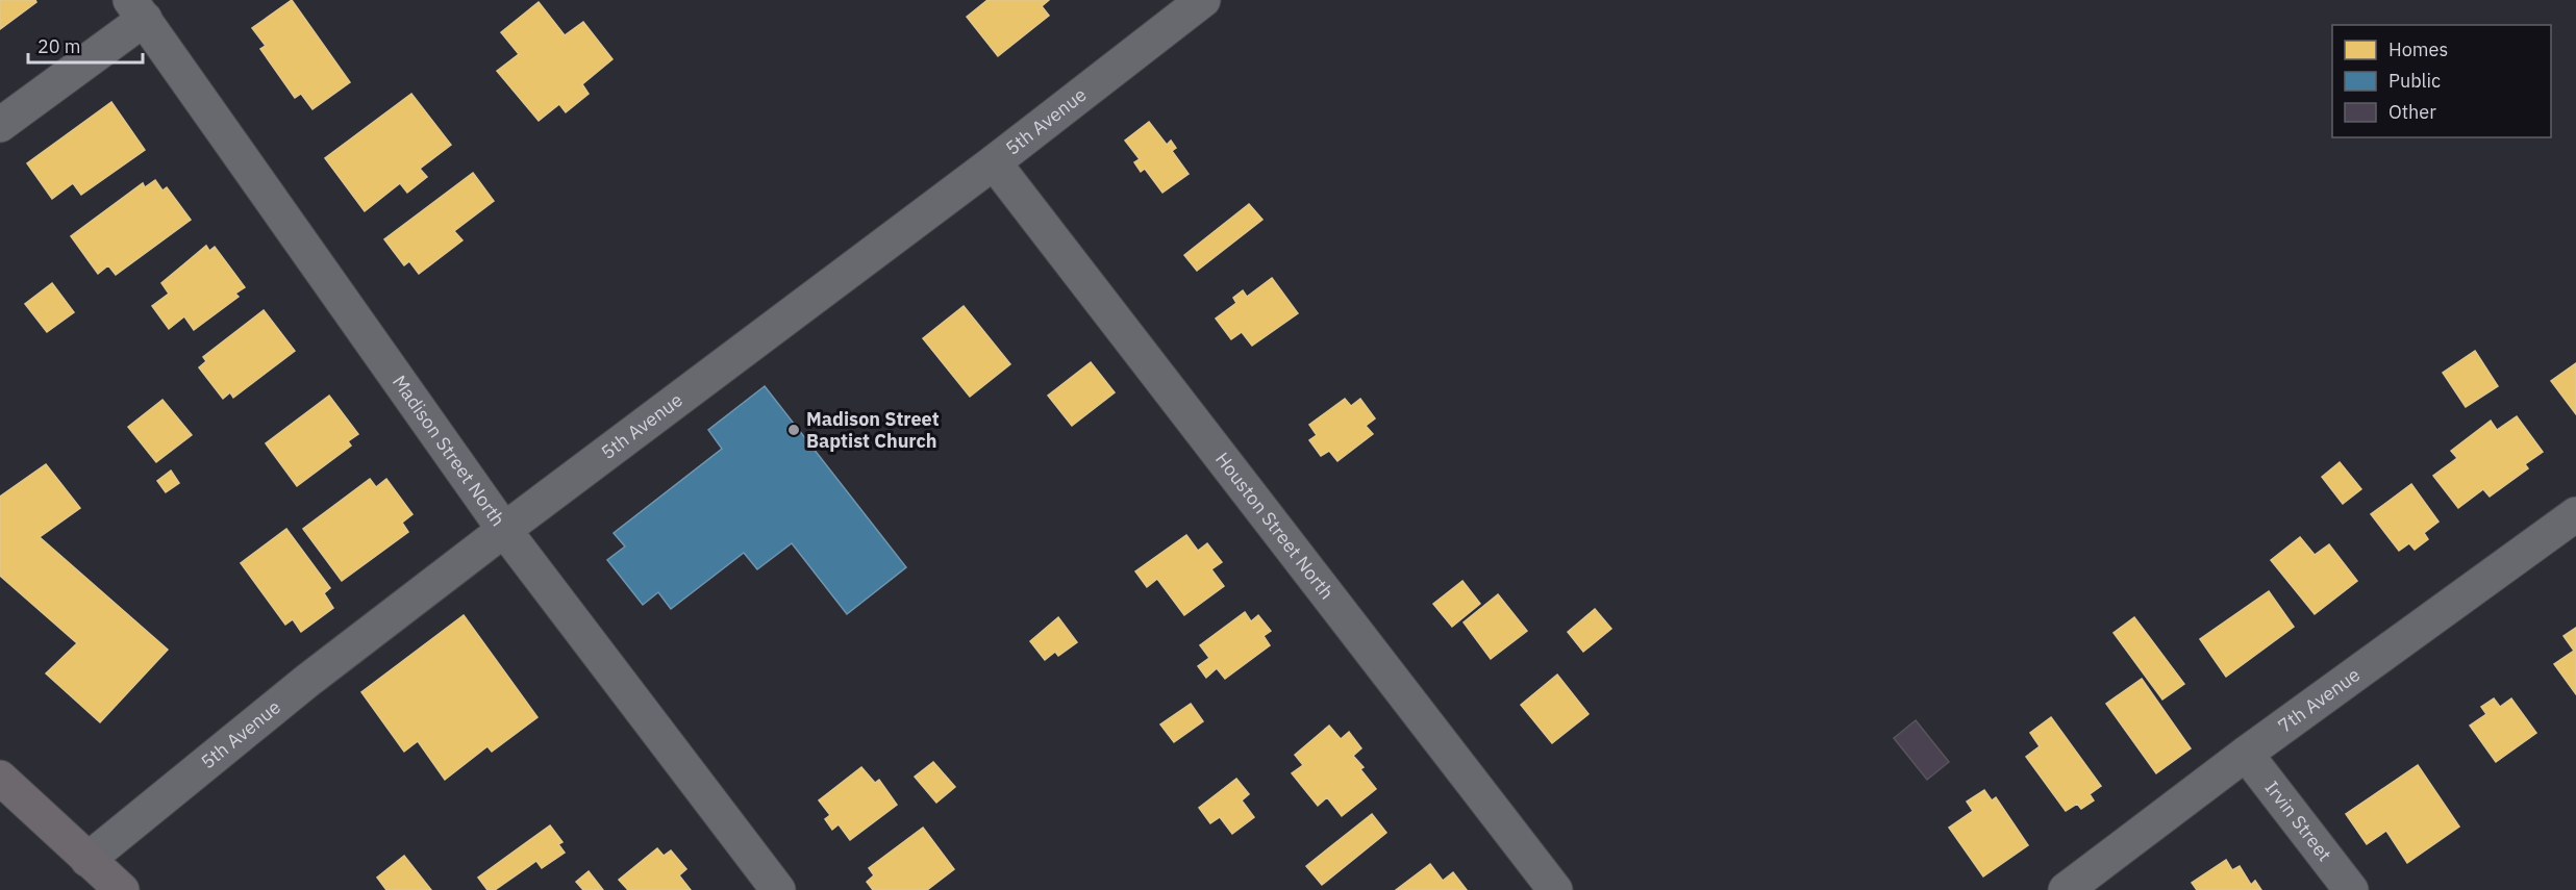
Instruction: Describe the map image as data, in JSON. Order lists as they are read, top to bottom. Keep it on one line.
{"streets":{"street":["5th Avenue","Madison Street North","Houston Street North","7th Avenue","Irvin Street"]},"crossings":[["5th Avenue","Madison Street North"],["5th Avenue","Houston Street North"],["7th Avenue","Irvin Street"]],"places":["Madison Street Baptist Church"],"legend":["Homes","Public","Other"],"scale_bar":"20 m"}
